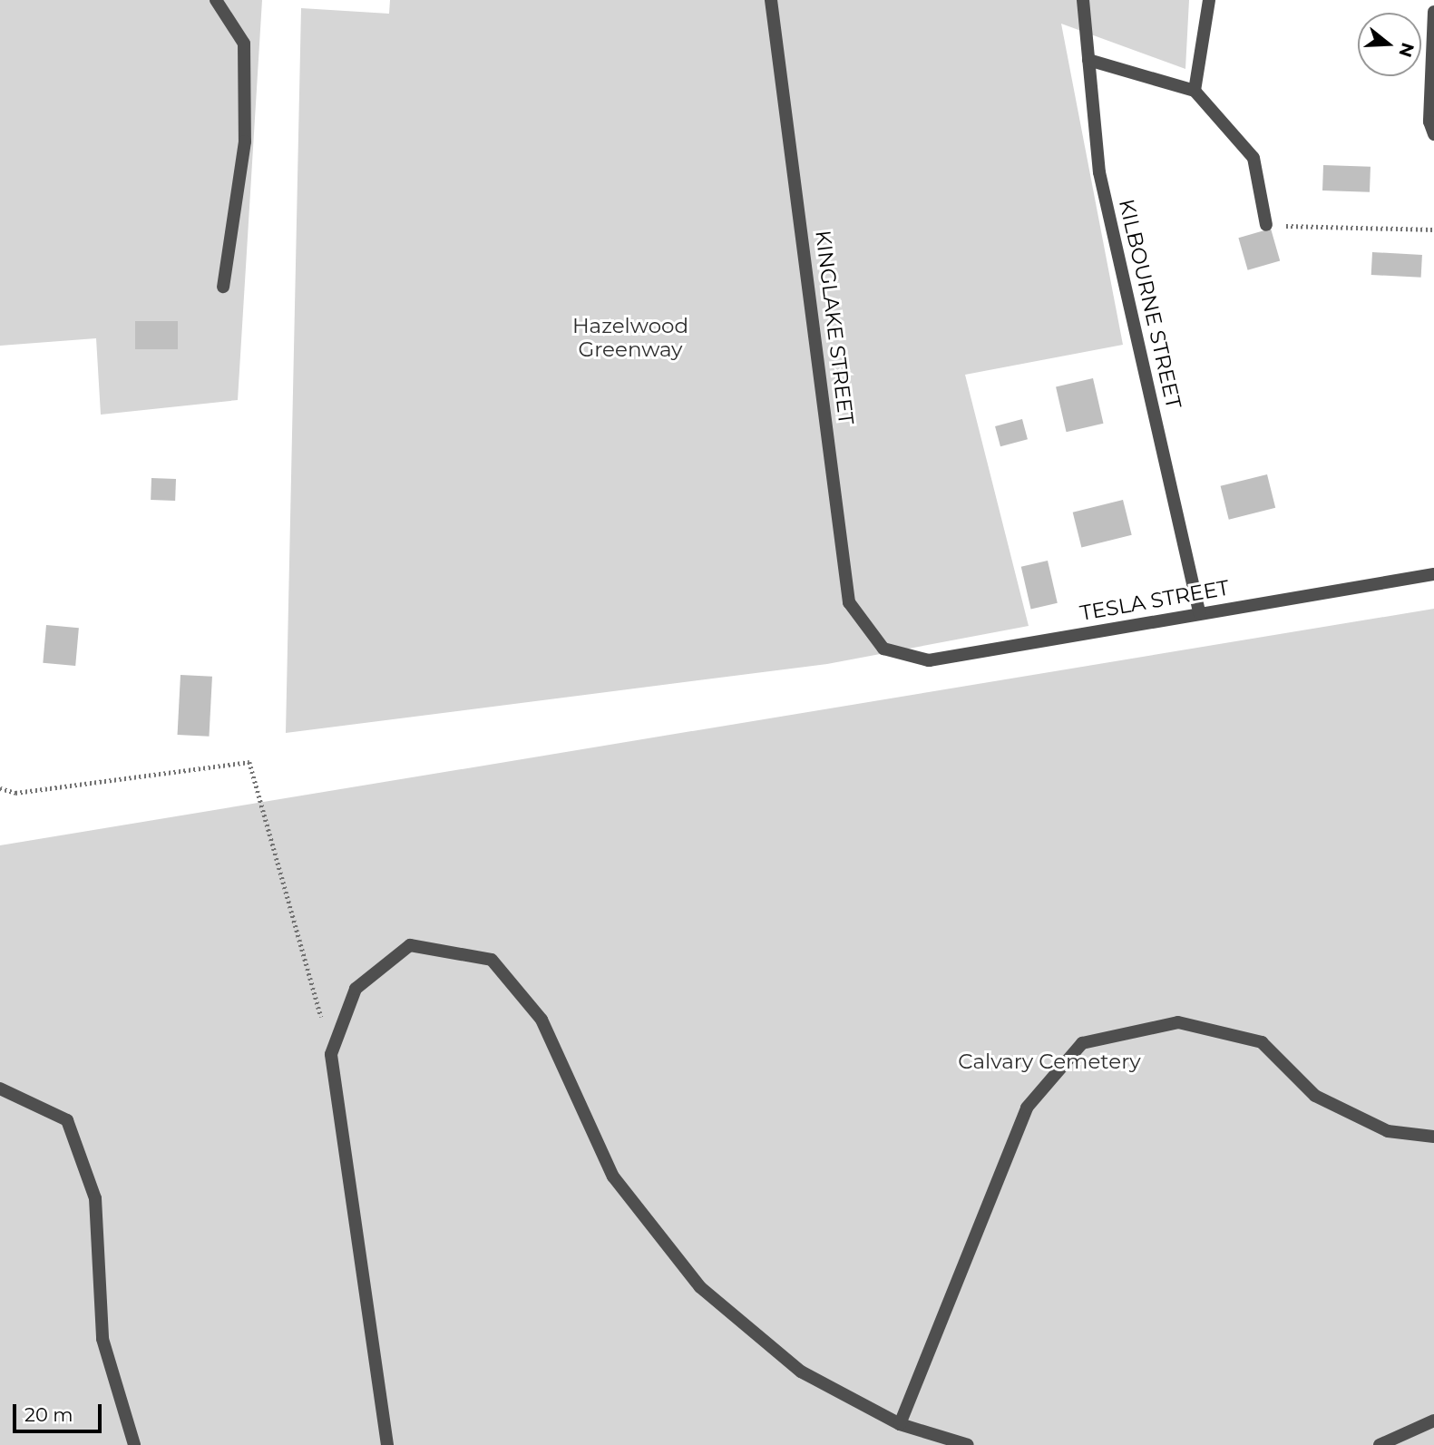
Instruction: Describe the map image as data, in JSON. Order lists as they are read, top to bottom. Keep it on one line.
{"streets":{"street":["KILBOURNE STREET","KINGLAKE STREET","TESLA STREET"]},"crossings":[["KILBOURNE STREET","TESLA STREET"],["KINGLAKE STREET","TESLA STREET"]],"parks":["Hazelwood Greenway","Calvary Cemetery"],"scale_bar":"20 m","north":"right"}
